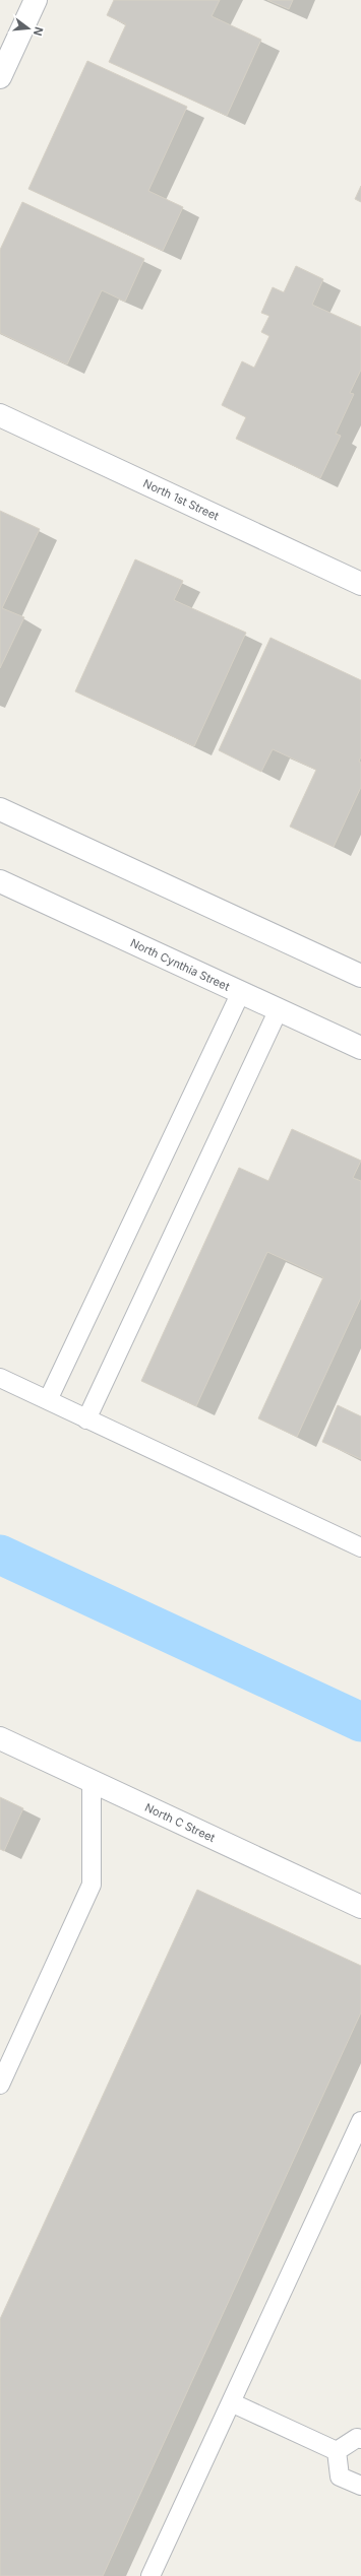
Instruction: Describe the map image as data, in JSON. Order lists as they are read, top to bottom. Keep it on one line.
{"streets":{"street":["North 1st Street","North Cynthia Street","North C Street"]},"north":"right"}
